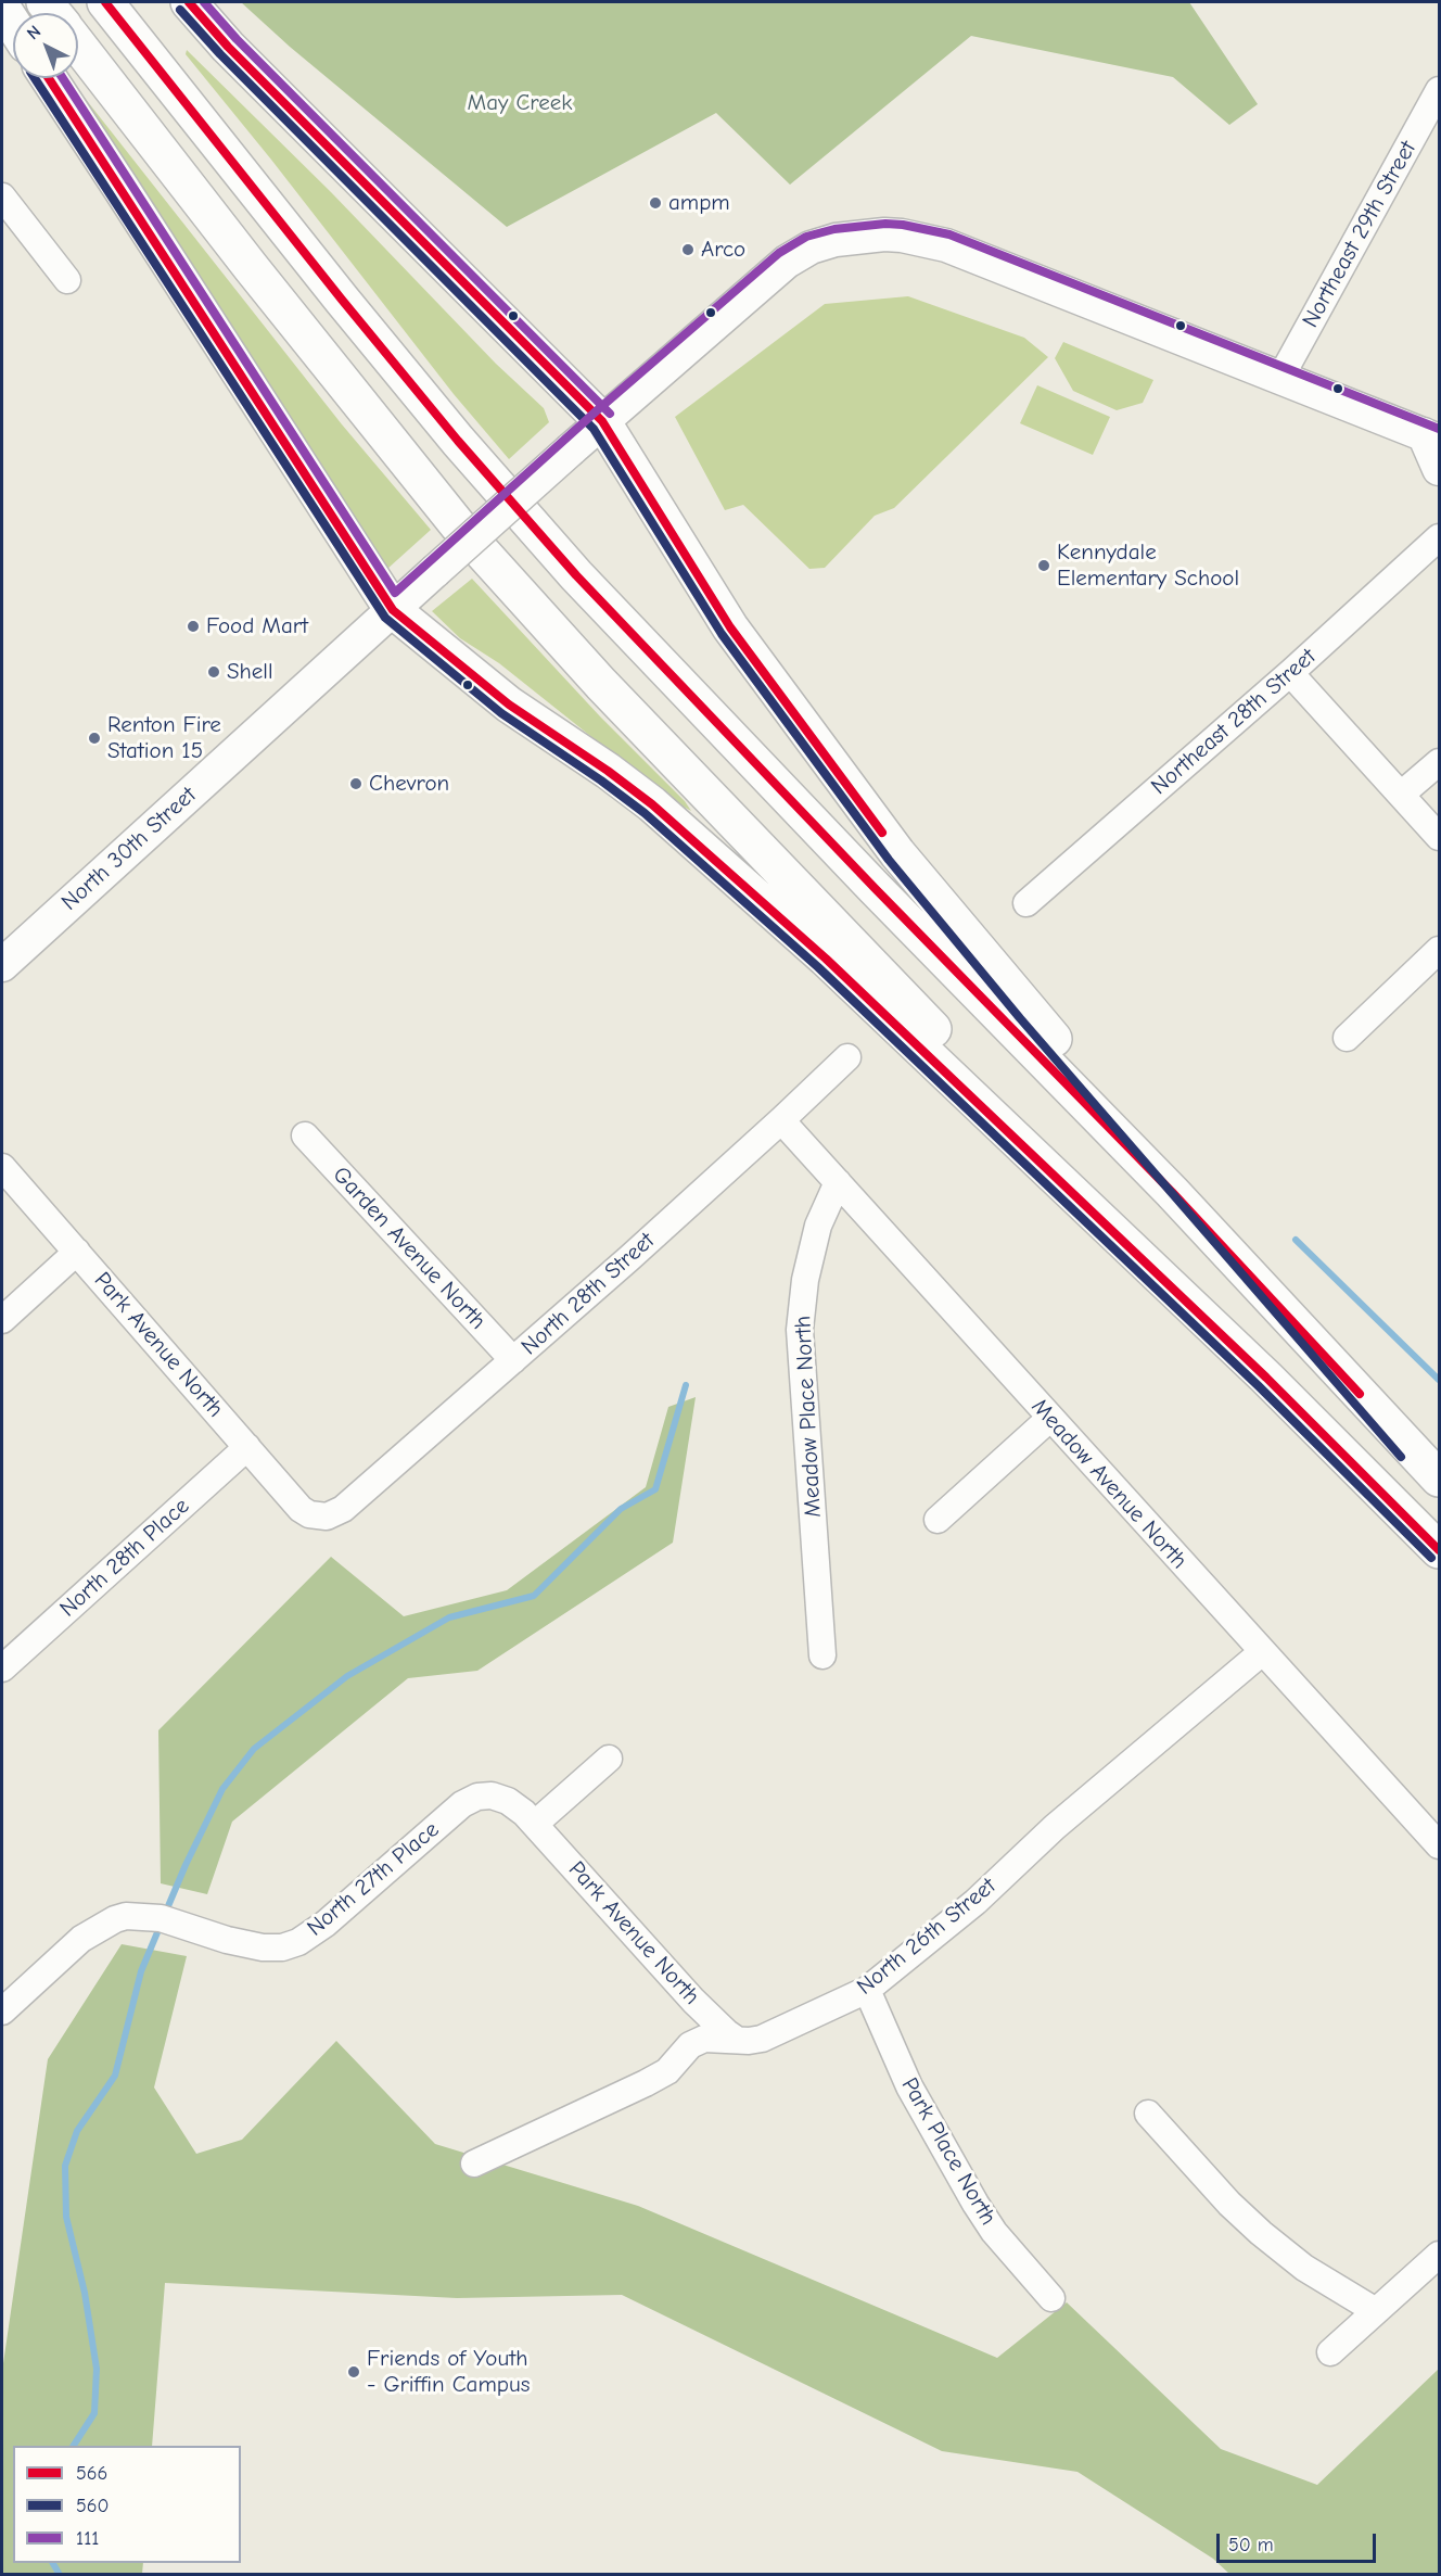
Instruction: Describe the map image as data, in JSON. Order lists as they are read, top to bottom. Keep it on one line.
{"streets":{"street":["Northeast 29th Street","Northeast 28th Street","North 30th Street","Garden Avenue North","North 28th Street","Park Avenue North","Meadow Place North","Meadow Avenue North","North 28th Place","North 27th Place","North 26th Street","Park Place North"]},"crossings":[["Northeast 29th Street","North 30th Street"],["Garden Avenue North","North 28th Street"],["North 28th Street","Park Avenue North"],["North 28th Street","Meadow Avenue North"],["Park Avenue North","North 28th Place"],["Park Avenue North","North 27th Place"],["Park Avenue North","North 26th Street"],["Meadow Place North","Meadow Avenue North"],["Meadow Avenue North","North 26th Street"],["North 26th Street","Park Place North"]],"parks":["May Creek"],"places":["ampm","Arco","Kennydale Elementary School","Food Mart","Shell","Renton Fire Station 15","Chevron","Friends of Youth - Griffin Campus"],"lines":["transit line 566","transit line 111","transit line 560"],"legend":["566","560","111"],"scale_bar":"50 m","north":"top left"}
